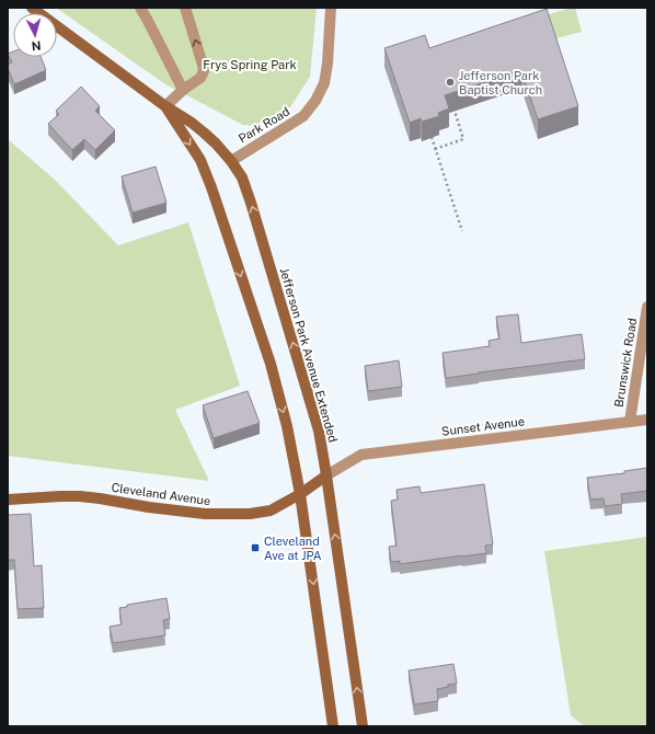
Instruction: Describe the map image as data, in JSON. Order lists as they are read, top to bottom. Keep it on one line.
{"streets":{"street":["Park Road","Jefferson Park Avenue Extended","Brunswick Road","Sunset Avenue","Cleveland Avenue"]},"crossings":[["Park Road","Jefferson Park Avenue Extended"],["Jefferson Park Avenue Extended","Sunset Avenue"],["Jefferson Park Avenue Extended","Cleveland Avenue"],["Brunswick Road","Sunset Avenue"],["Sunset Avenue","Cleveland Avenue"]],"parks":["Frys Spring Park"],"places":{"other":["Jefferson Park Baptist Church"],"transit":["Cleveland Ave at JPA"]},"north":"bottom"}
